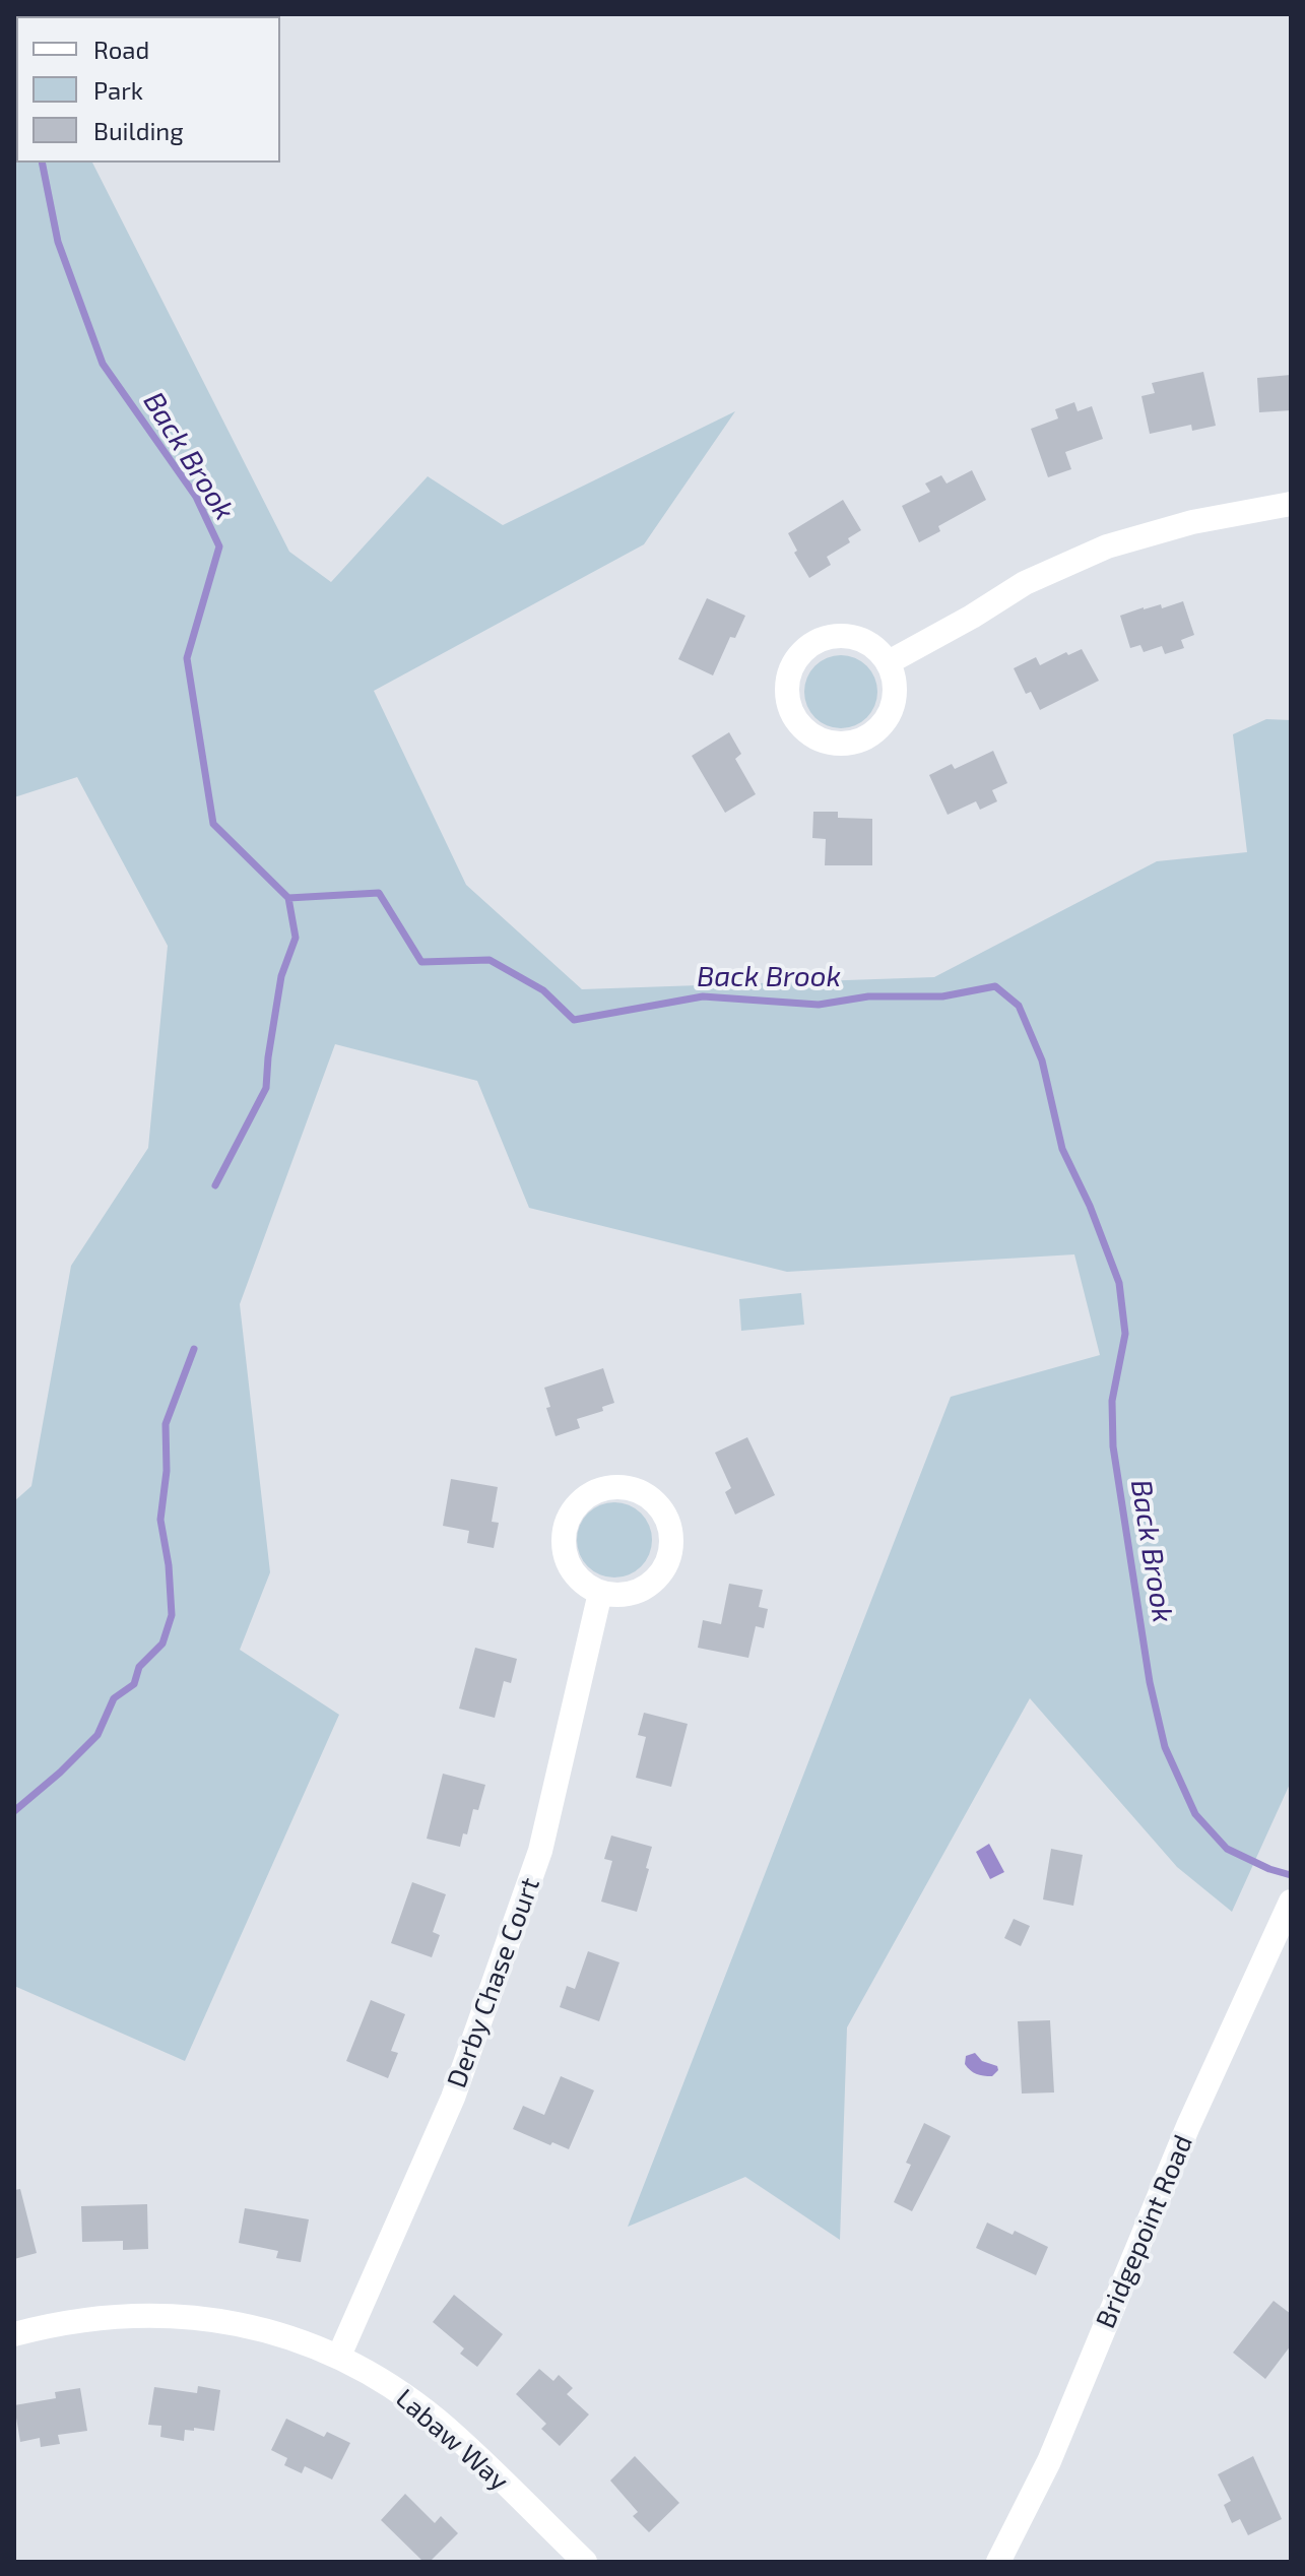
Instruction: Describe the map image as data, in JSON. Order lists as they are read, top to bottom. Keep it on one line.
{"streets":{"street":["Derby Chase Court","Bridgepoint Road","Labaw Way"]},"crossings":[["Derby Chase Court","Labaw Way"]],"water":["Back Brook"],"legend":["Road","Park","Building"]}
